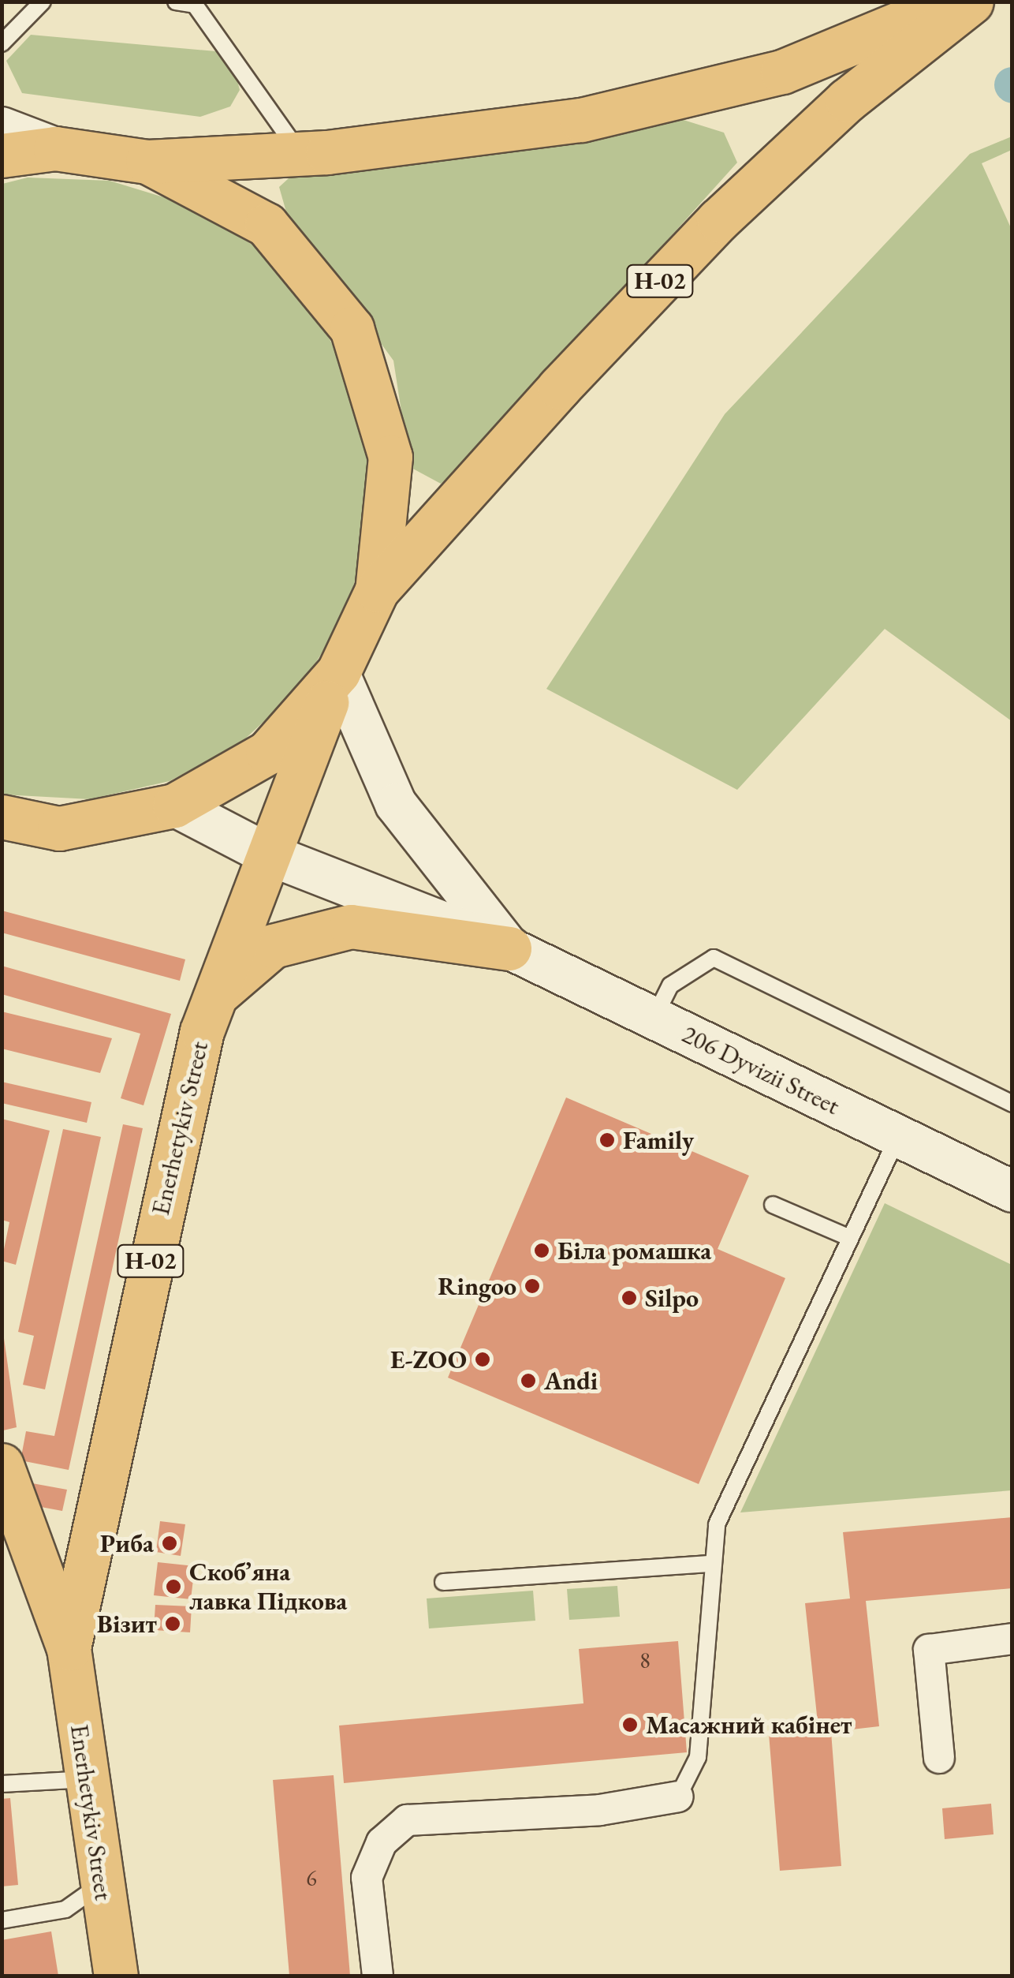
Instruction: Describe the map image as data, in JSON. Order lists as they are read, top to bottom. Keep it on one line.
{"streets":{"main road":["Н-02","Enerhetykiv Street"],"street":["206 Dyvizii Street"]},"crossings":[["Н-02","206 Dyvizii Street"],["Н-02","Enerhetykiv Street"],["206 Dyvizii Street","Enerhetykiv Street"]],"places":["Family","Біла ромашка","Ringoo","Silpo","E-ZOO","Andi","Риба","Скоб’яна лавка Підкова","Візит","Масажний кабінет"],"house_numbers":["8","6"]}
